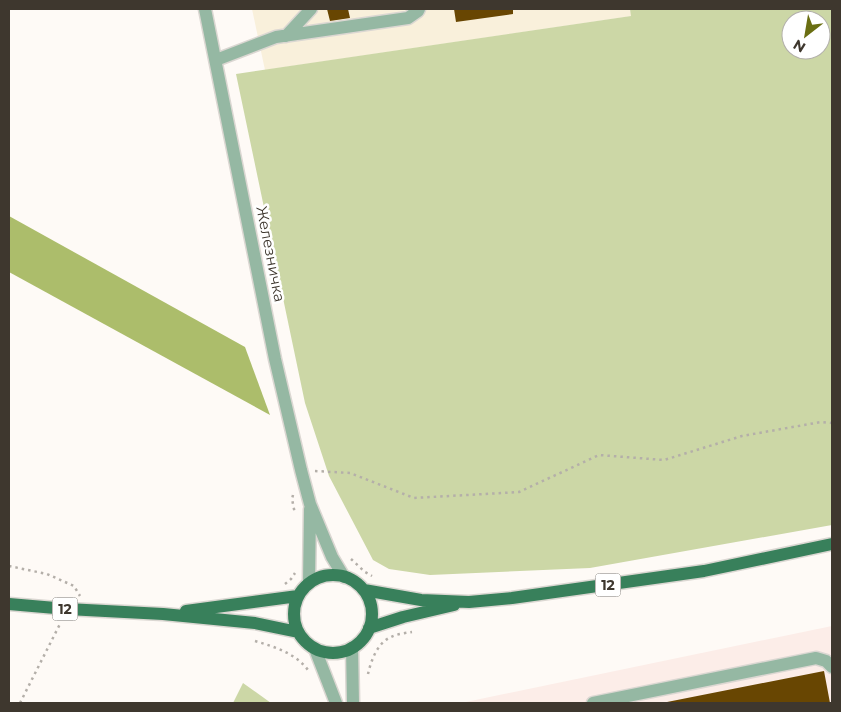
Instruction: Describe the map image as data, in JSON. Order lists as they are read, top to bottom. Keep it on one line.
{"streets":{"main road":["12"],"street":["Железничка"]},"crossings":[["Железничка","12"]],"north":"bottom left"}
